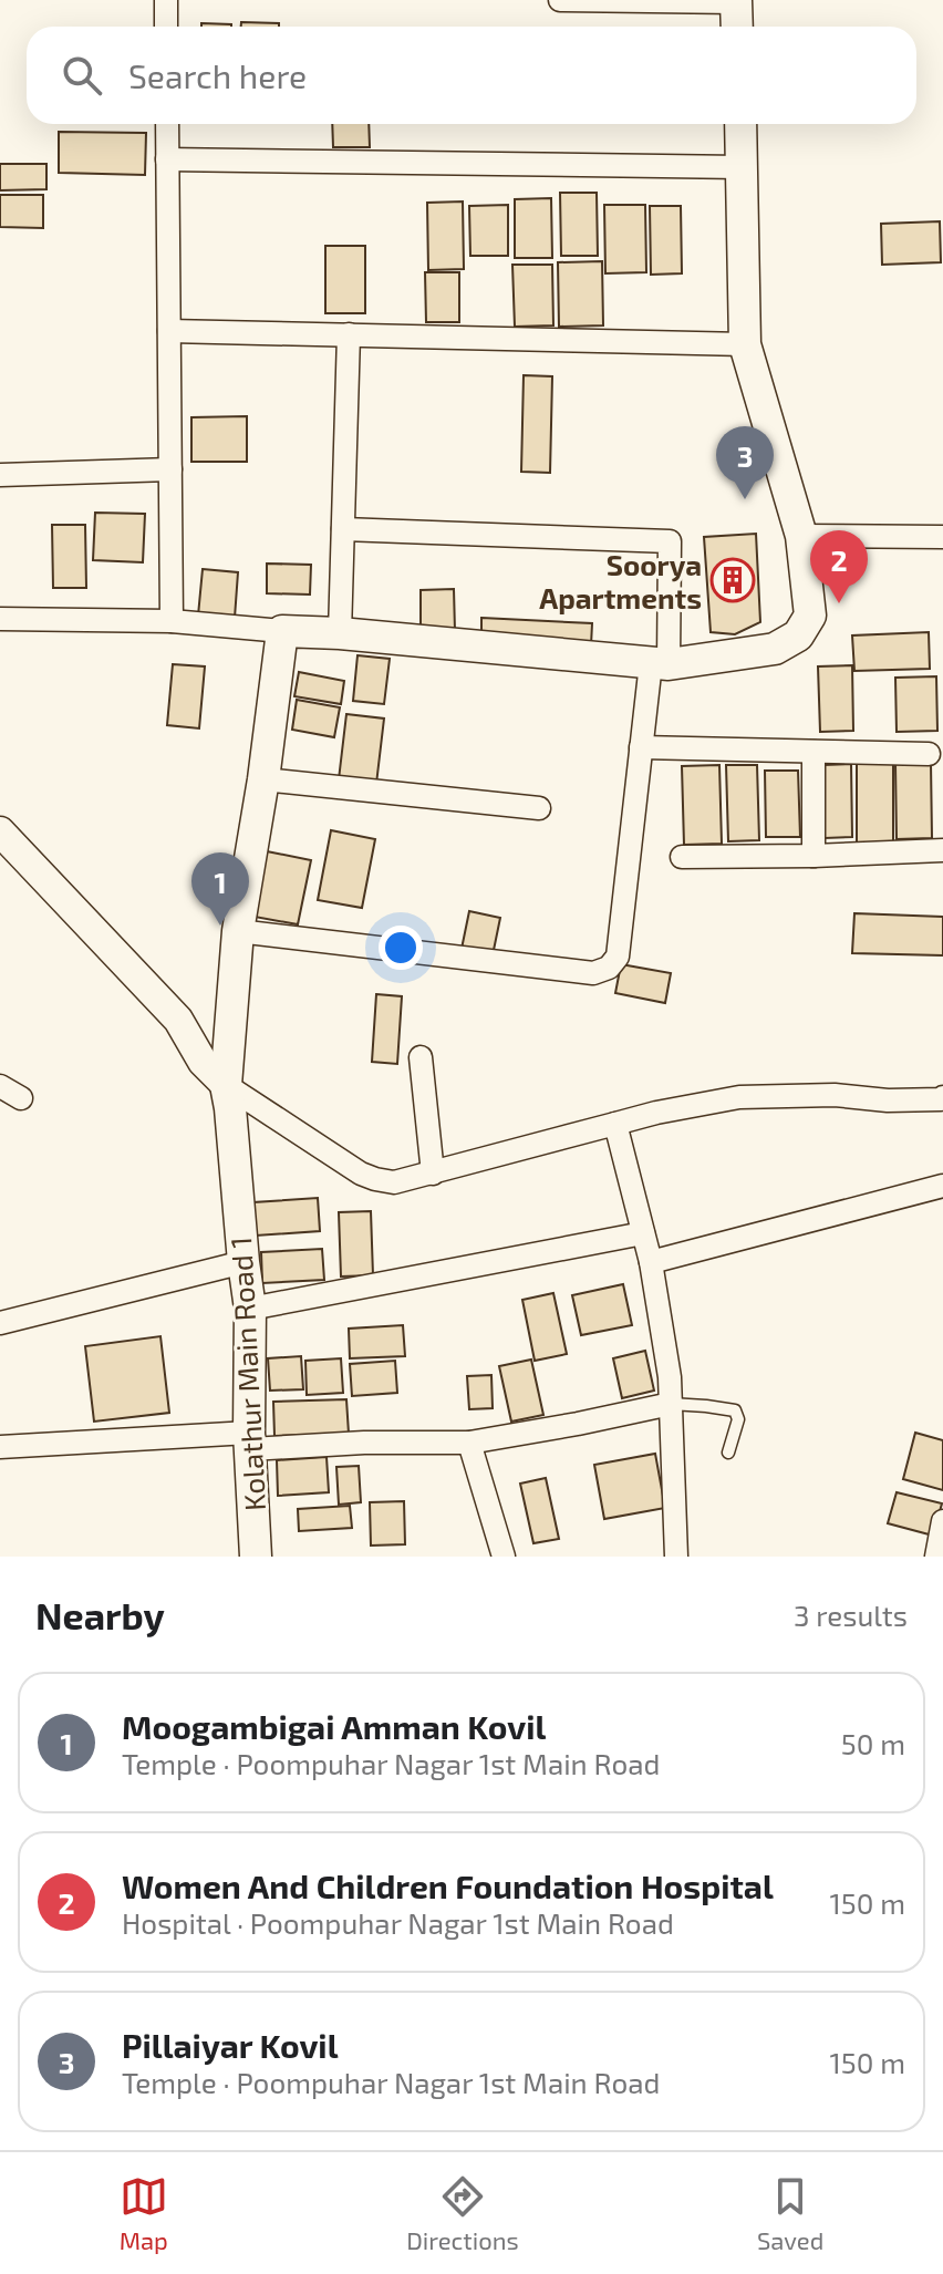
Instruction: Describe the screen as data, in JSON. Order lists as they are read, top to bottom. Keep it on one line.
{"streets":{"main road":["Kolathur Main Road 1"]},"places":{"building":["Soorya Apartments"]},"page":{"search":"Search here","pins":["3","2","1"],"heading":["Nearby","3 results"],"list":[{"mark":"1","name":"Moogambigai Amman Kovil","note":"Temple · Poompuhar Nagar 1st Main Road","value":"50 m"},{"mark":"2","name":"Women And Children Foundation Hospital","note":"Hospital · Poompuhar Nagar 1st Main Road","value":"150 m"},{"mark":"3","name":"Pillaiyar Kovil","note":"Temple · Poompuhar Nagar 1st Main Road","value":"150 m"}],"nav":["Map","Directions","Saved"]}}
